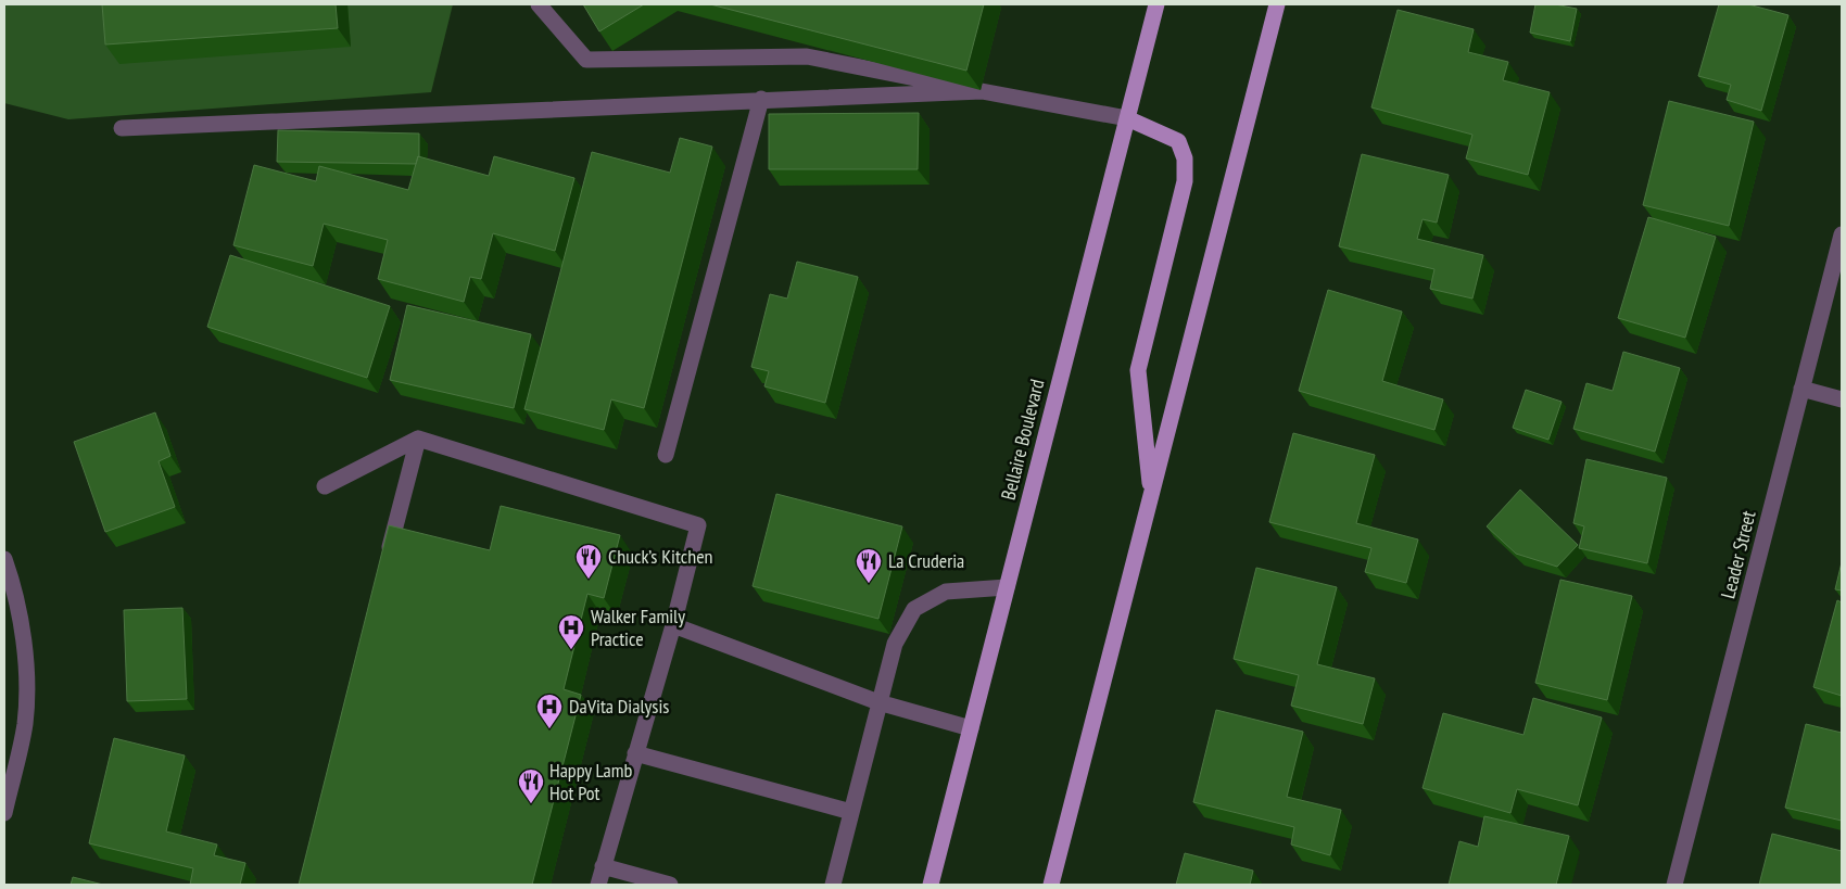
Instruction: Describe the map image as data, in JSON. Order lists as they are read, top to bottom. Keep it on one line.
{"streets":{"main road":["Bellaire Boulevard"],"street":["Leader Street"]},"places":{"restaurant":["Chuck’s Kitchen","La Cruderia","Happy Lamb Hot Pot"],"hospital":["Walker Family Practice","DaVita Dialysis"]}}
